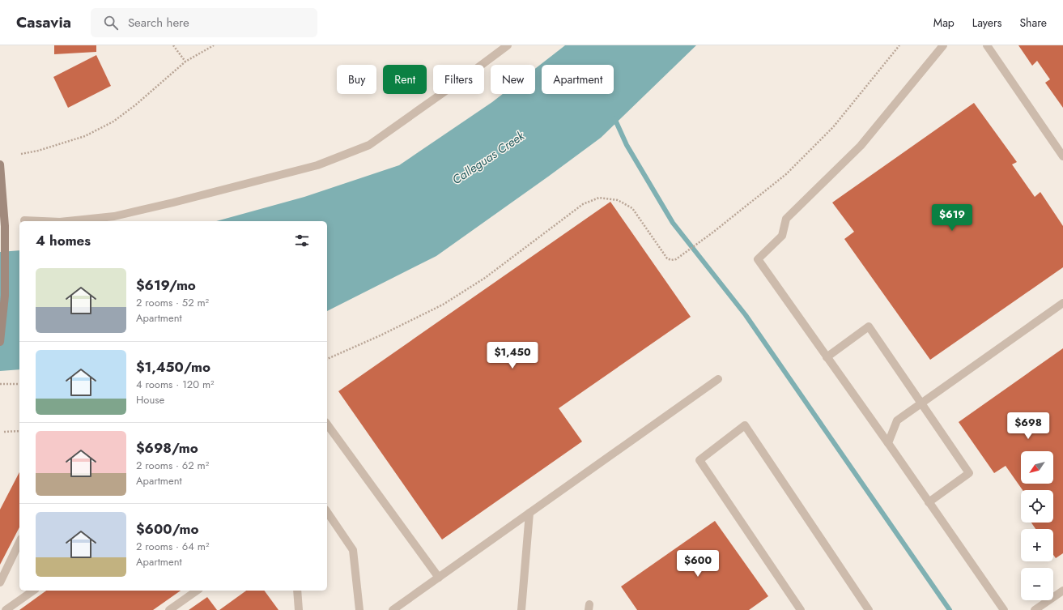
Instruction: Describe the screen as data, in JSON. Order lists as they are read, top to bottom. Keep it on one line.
{"water":["Calleguas Creek"],"north":"bottom left","page":{"header":"Casavia","search":"Search here","nav":["Map","Layers","Share"],"chip":["Buy","Rent","Filters","New","Apartment"],"price":["$619","$1,450","$698","$600"],"heading":"4 homes","list":[{"name":"$619/mo","note":"2 rooms · 52 m² · Apartment"},{"name":"$1,450/mo","note":"4 rooms · 120 m² · House"},{"name":"$698/mo","note":"2 rooms · 62 m² · Apartment"},{"name":"$600/mo","note":"2 rooms · 64 m² · Apartment"}],"map_buttons":["+","−"]}}
